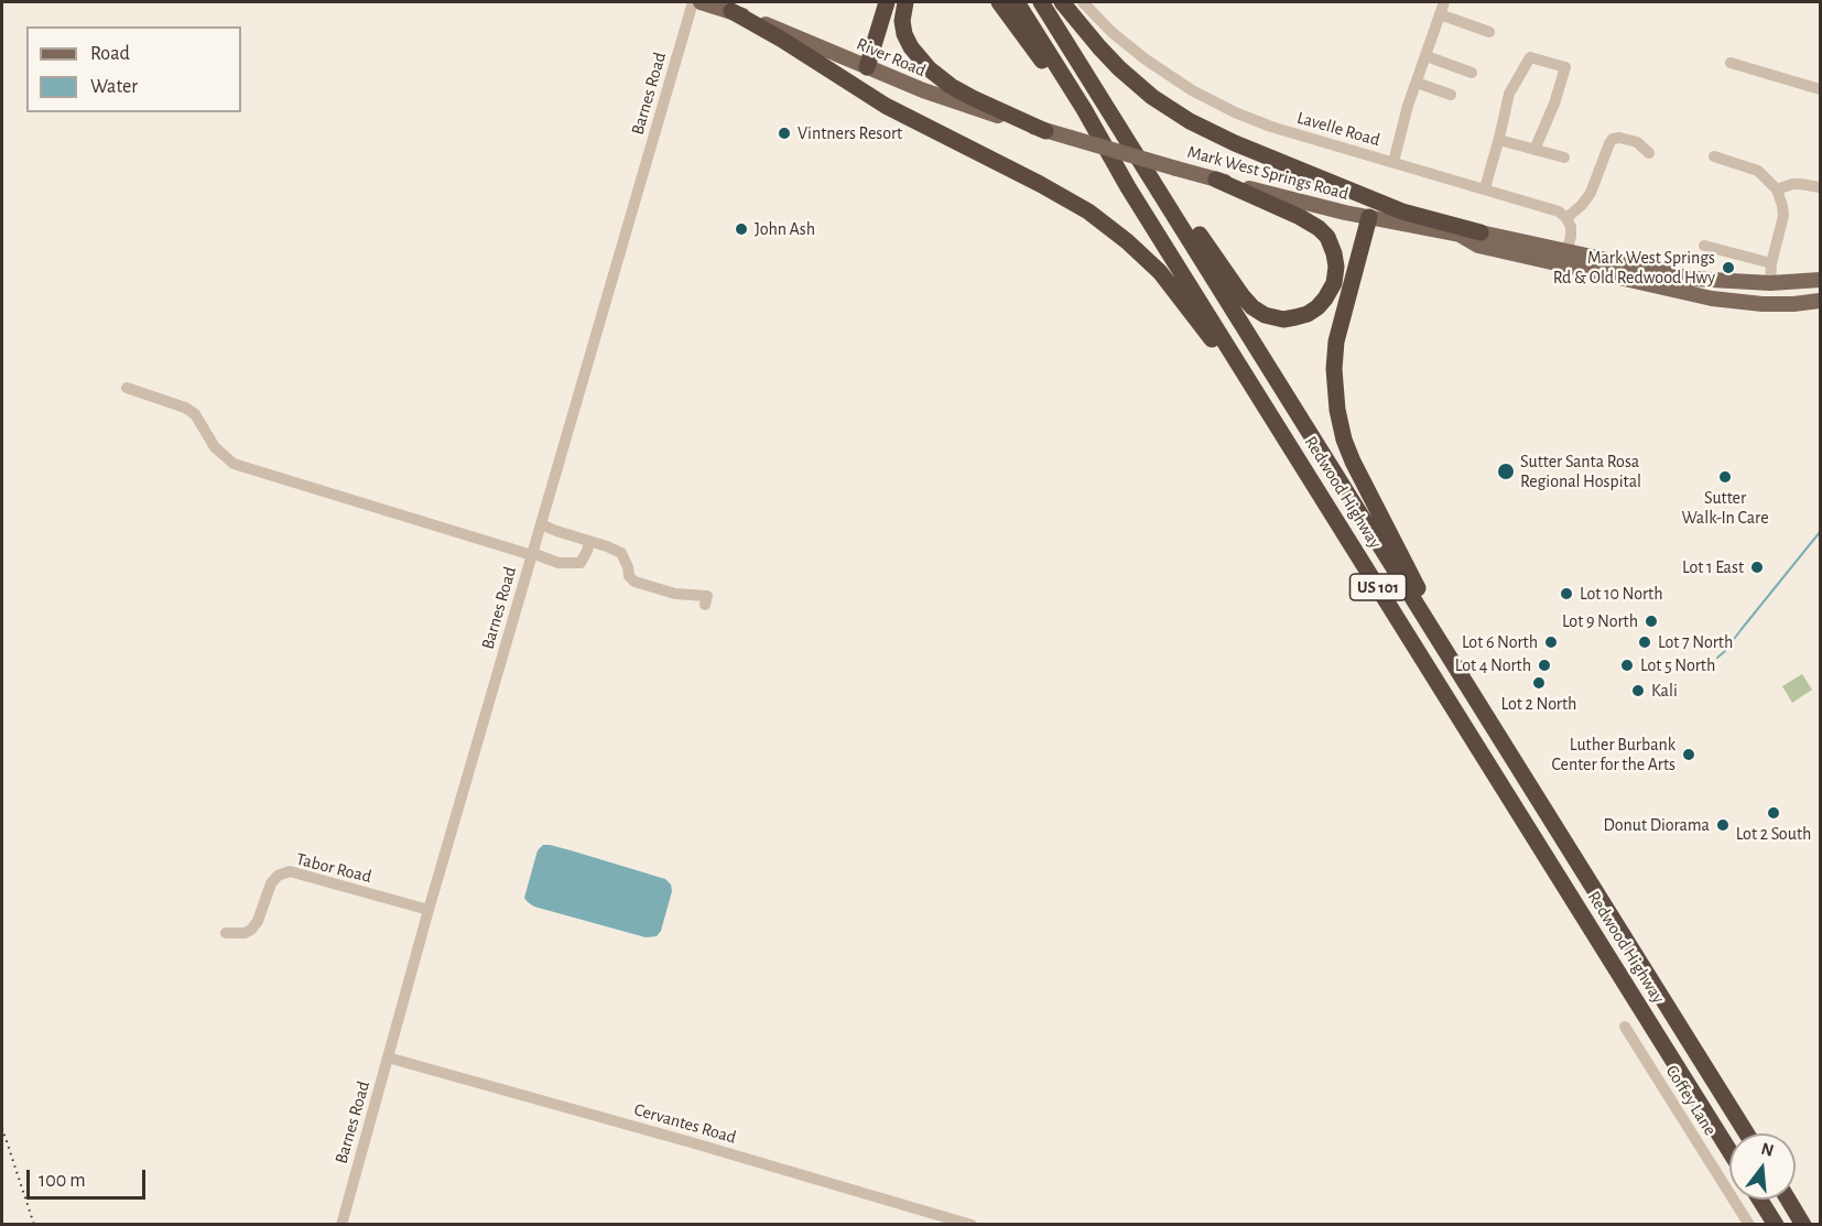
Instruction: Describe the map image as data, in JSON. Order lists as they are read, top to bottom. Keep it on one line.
{"streets":{"highway":["Redwood Highway","US 101"],"main road":["River Road","Mark West Springs Road"],"street":["Barnes Road","Lavelle Road","Tabor Road","Coffey Lane","Cervantes Road"]},"crossings":[["River Road","Mark West Springs Road"],["Barnes Road","Tabor Road"],["Barnes Road","Cervantes Road"]],"places":["Vintners Resort","John Ash","Mark West Springs Rd & Old Redwood Hwy","Sutter Santa Rosa Regional Hospital","Sutter Walk-In Care","Lot 1 East","Lot 10 North","Lot 9 North","Lot 6 North","Lot 7 North","Lot 4 North","Lot 5 North","Lot 2 North","Kali","Luther Burbank Center for the Arts","Lot 2 South","Donut Diorama"],"legend":["Road","Water"],"scale_bar":"100 m","north":"top"}
